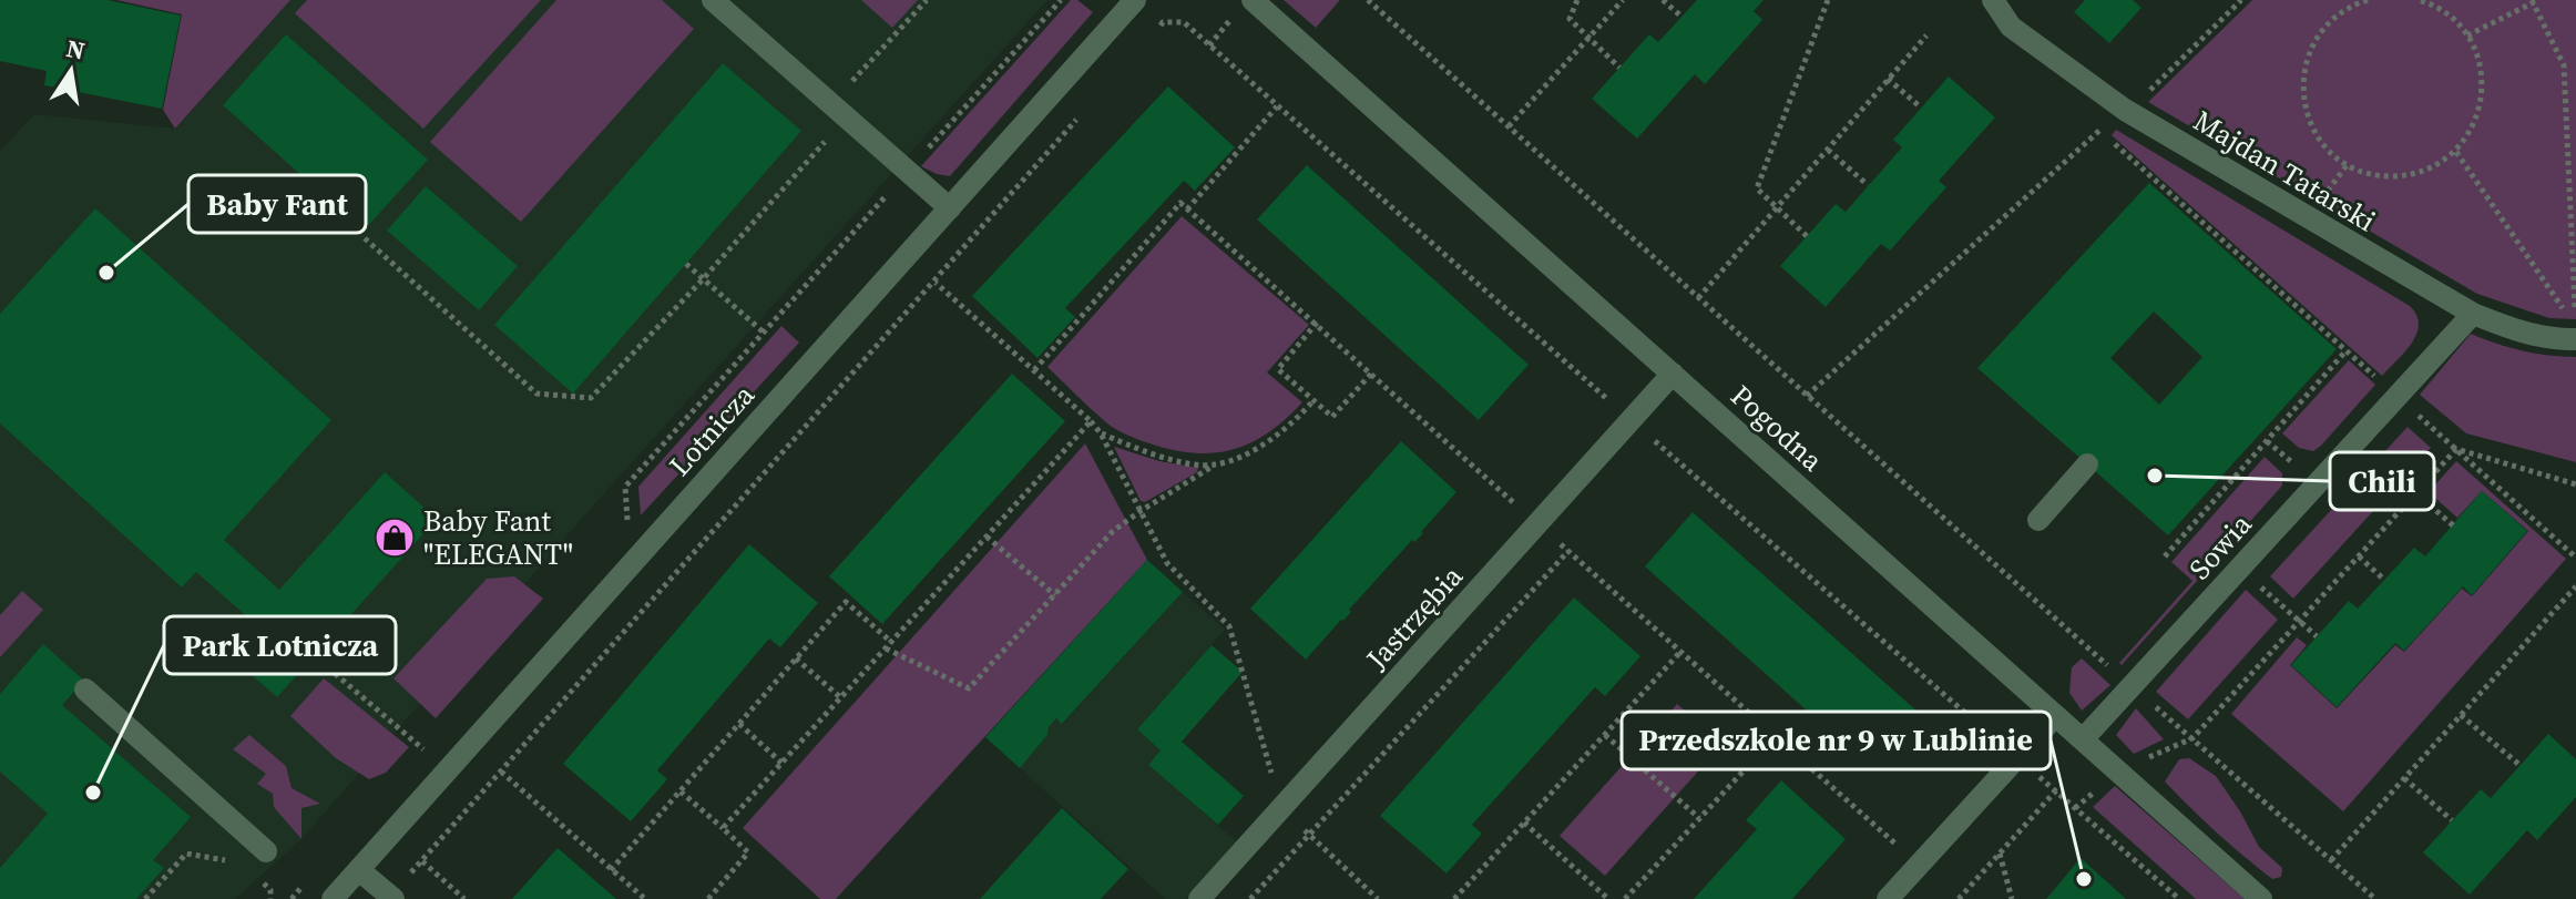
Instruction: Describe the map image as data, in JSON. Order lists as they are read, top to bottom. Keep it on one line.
{"streets":{"street":["Majdan Tatarski","Pogodna","Lotnicza","Sowia","Jastrzębia"]},"crossings":[["Majdan Tatarski","Sowia"],["Pogodna","Sowia"],["Pogodna","Jastrzębia"]],"places":{"other":["Baby Fant","Chili","Park Lotnicza","Przedszkole nr 9 w Lublinie"],"shop":["Baby Fant \"ELEGANT\""]},"north":"top"}
